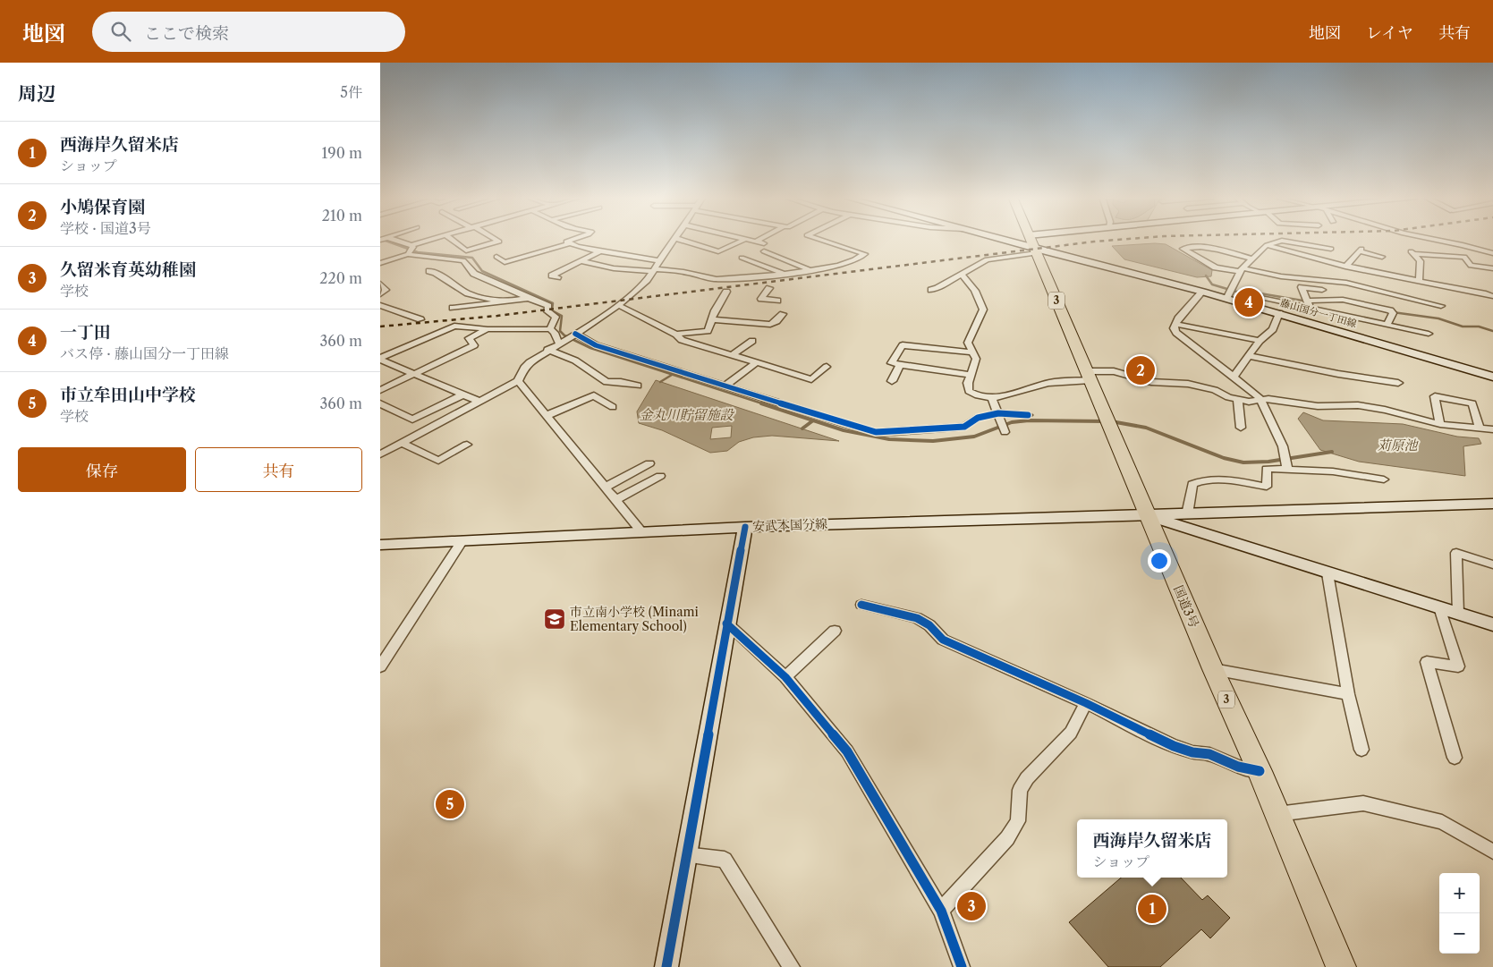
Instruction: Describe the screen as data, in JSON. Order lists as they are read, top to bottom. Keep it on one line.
{"streets":{"highway":["3","国道3号"],"main road":["藤山国分一丁田線","安武本国分線"]},"crossings":[["藤山国分一丁田線","国道3号"],["安武本国分線","国道3号"]],"water":["金丸川貯留施設","苅原池"],"places":{"school or university":["市立南小学校 (Minami Elementary School)"]},"page":{"header":"地図","search":"ここで検索","nav":["地図","レイヤ","共有"],"heading":["周辺","5件"],"list":[{"mark":"1","name":"西海岸久留米店","note":"ショップ","value":"190 m"},{"mark":"2","name":"小鳩保育園","note":"学校 · 国道3号","value":"210 m"},{"mark":"3","name":"久留米育英幼稚園","note":"学校","value":"220 m"},{"mark":"4","name":"一丁田","note":"バス停 · 藤山国分一丁田線","value":"360 m"},{"mark":"5","name":"市立牟田山中学校","note":"学校","value":"360 m"}],"pins":["4","2","5","3","1"],"buttons":["保存","共有"],"popup":["西海岸久留米店","ショップ"],"map_buttons":["+","−"]}}
